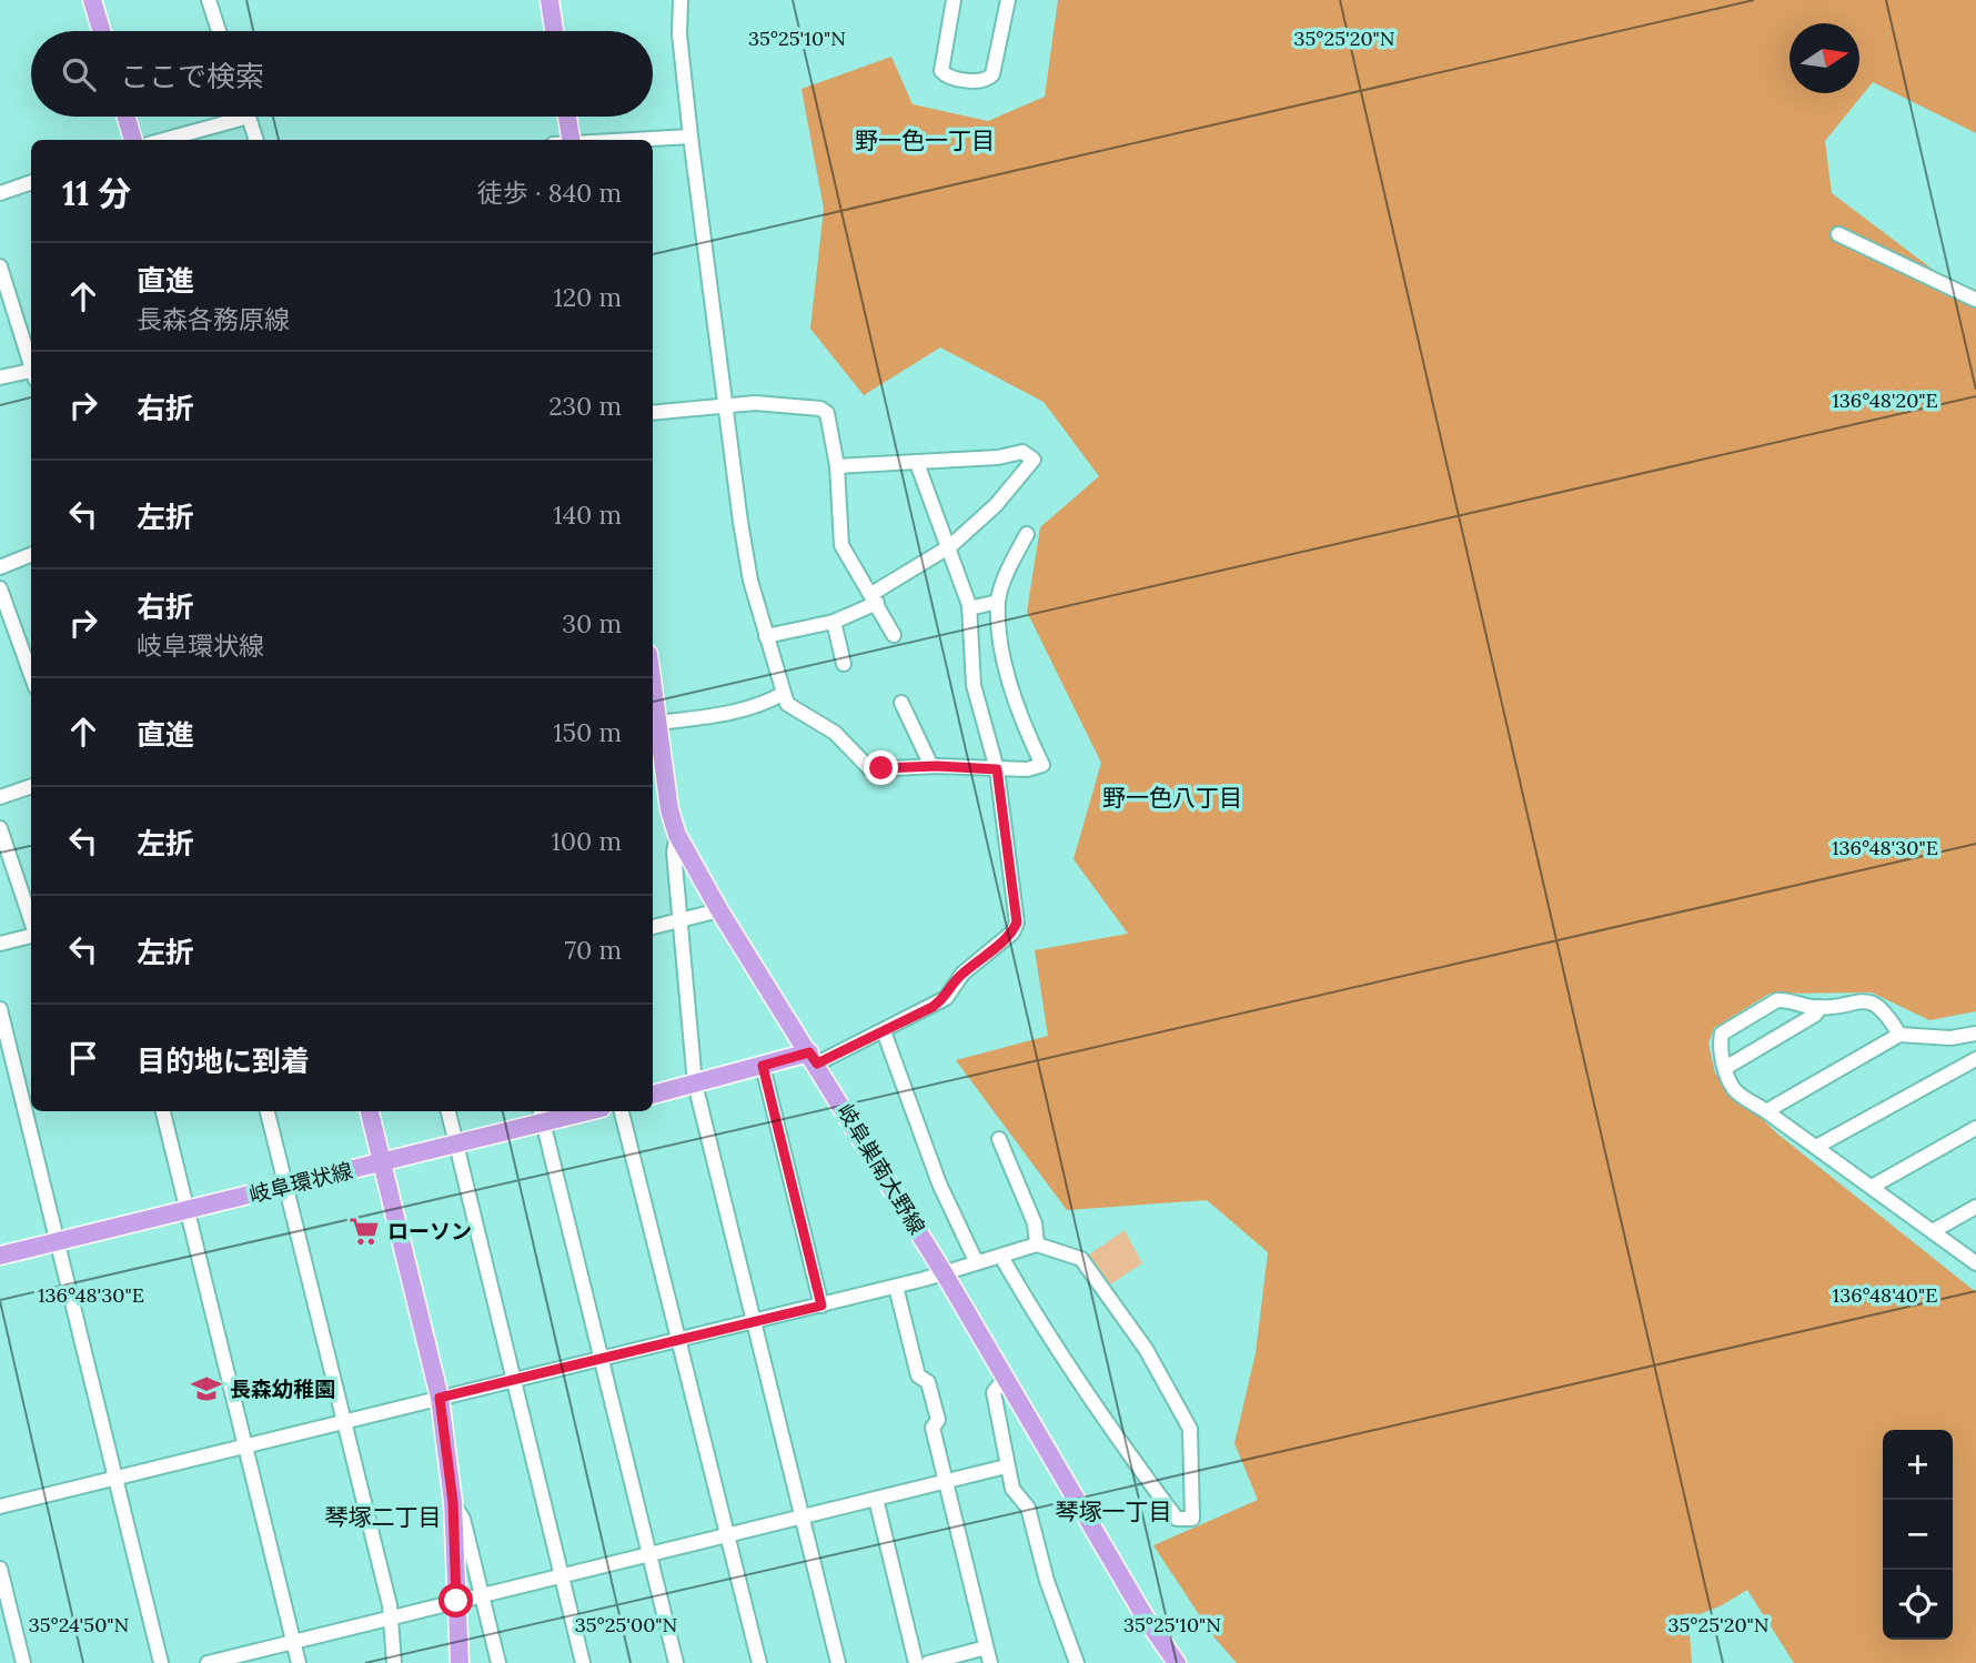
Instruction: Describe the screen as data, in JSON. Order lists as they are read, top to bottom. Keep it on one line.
{"streets":{"main road":["岐阜巣南大野線","岐阜環状線"]},"districts":["野一色一丁目","野一色八丁目","琴塚一丁目","琴塚二丁目"],"places":{"supermarket":["ローソン"],"school or university":["長森幼稚園"]},"north":"right","page":{"search":"ここで検索","heading":["11 分","徒歩 · 840 m"],"list":[["直進","長森各務原線","120 m"],["右折","230 m"],["左折","140 m"],["右折","岐阜環状線","30 m"],["直進","150 m"],["左折","100 m"],["左折","70 m"],"目的地に到着"],"map_buttons":["+","−"]},"coordinates":["35°25'10\"N","35°25'20\"N","136°48'20\"E","136°48'30\"E","136°48'40\"E","35°24'50\"N","35°25'00\"N"]}
